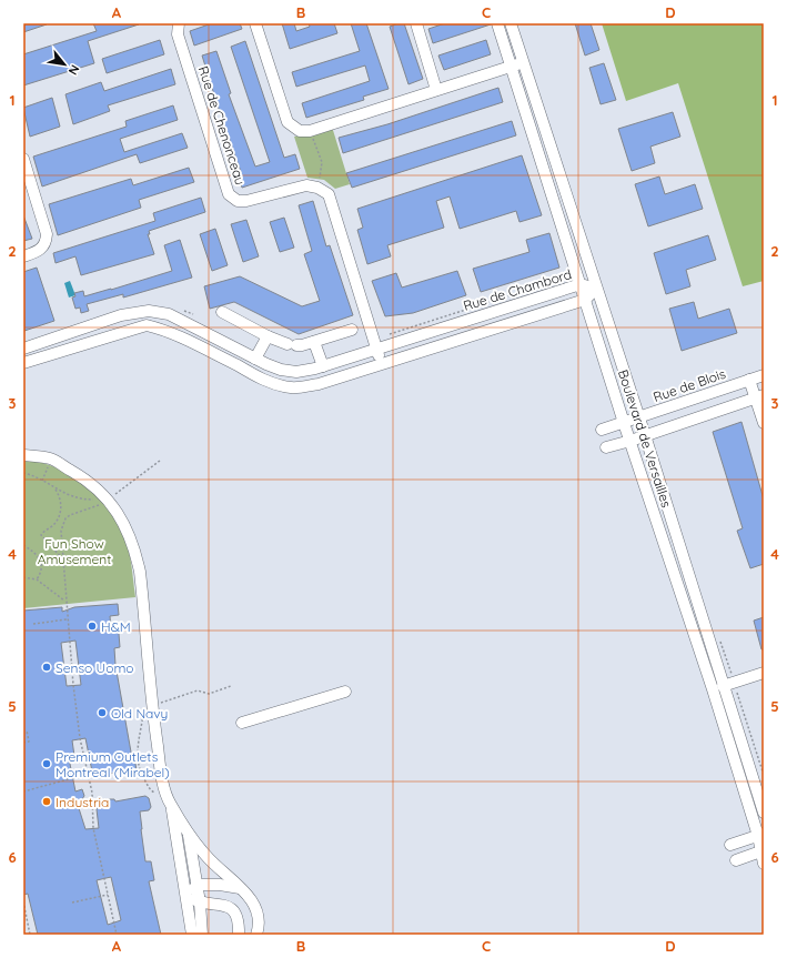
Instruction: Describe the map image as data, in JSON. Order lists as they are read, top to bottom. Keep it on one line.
{"streets":{"street":["Rue de Chenonceau","Rue de Chambord","Rue de Blois","Boulevard de Versailles"]},"crossings":[["Rue de Chambord","Boulevard de Versailles"],["Rue de Blois","Boulevard de Versailles"]],"parks":["Fun Show Amusement"],"places":["H&M","Senso Uomo","Old Navy","Premium Outlets Montreal (Mirabel)","Industria"],"north":"bottom right","grid":{"columns":["A","B","C","D"],"rows":["1","2","3","4","5","6"]}}
